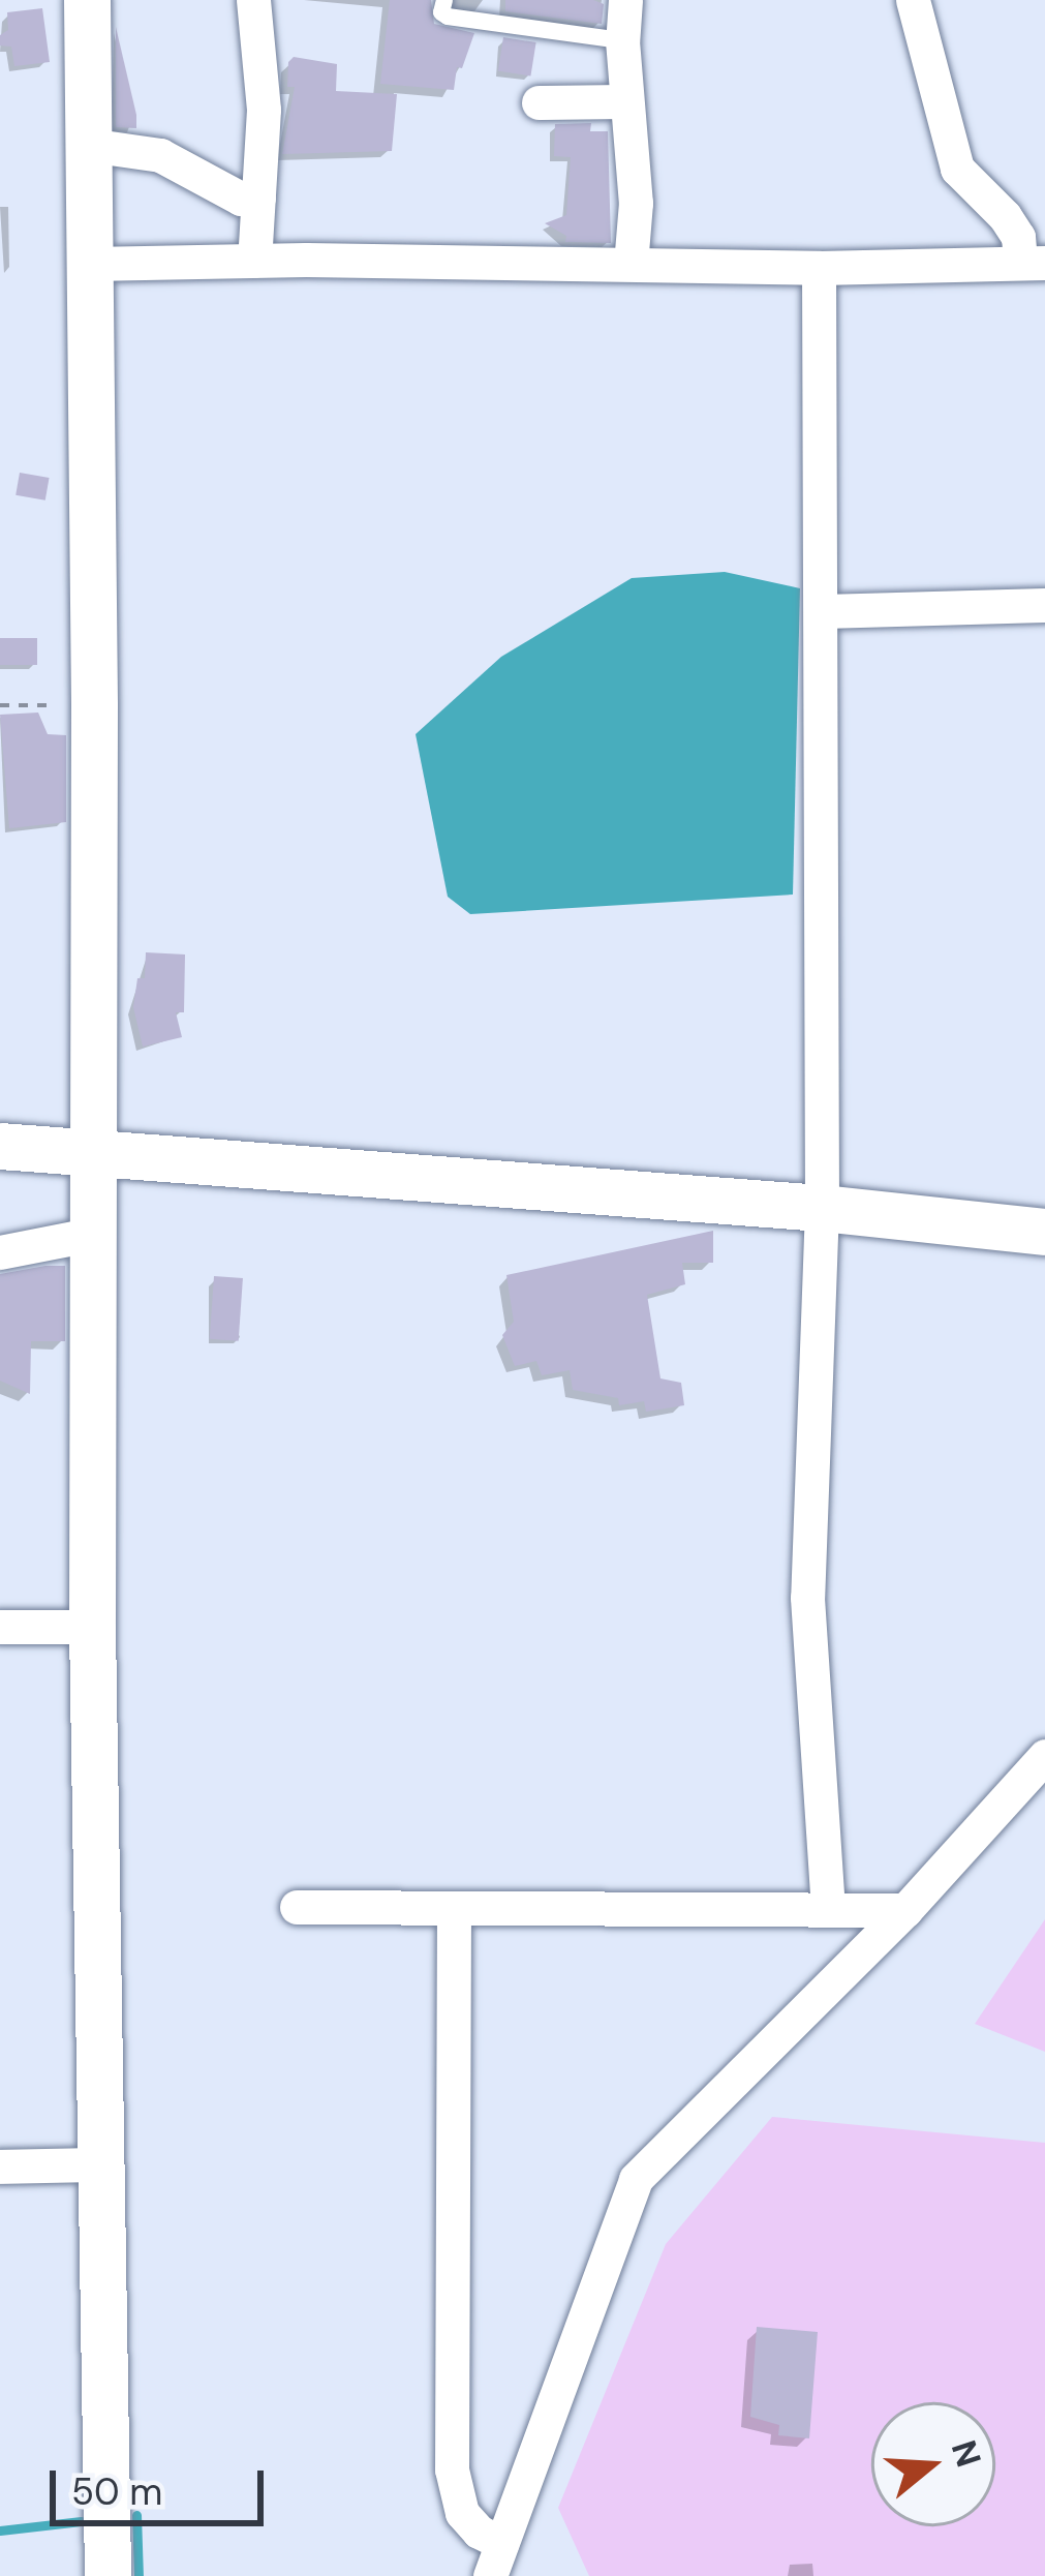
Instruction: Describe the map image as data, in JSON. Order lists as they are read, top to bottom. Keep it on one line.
{"scale_bar":"50 m","north":"right"}
